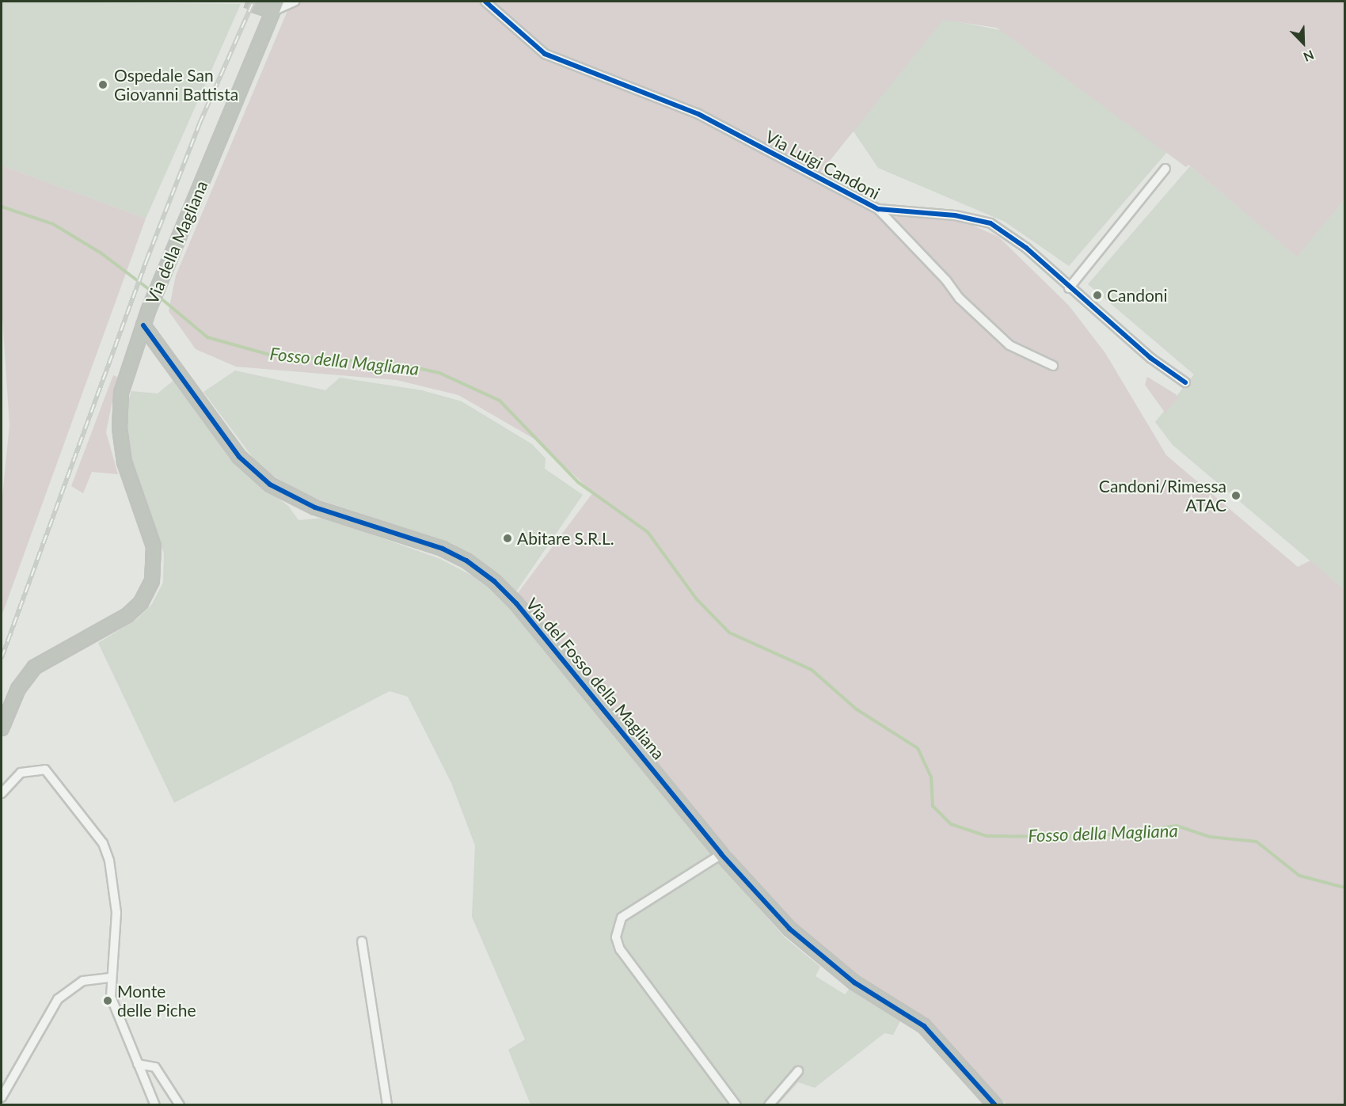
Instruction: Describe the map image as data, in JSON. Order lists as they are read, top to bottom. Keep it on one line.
{"streets":{"street":["Via Luigi Candoni","Via della Magliana","Via del Fosso della Magliana"]},"crossings":[["Via della Magliana","Via del Fosso della Magliana"]],"water":["Fosso della Magliana"],"places":["Ospedale San Giovanni Battista","Candoni","Candoni/Rimessa ATAC","Abitare S.R.L.","Monte delle Piche"],"north":"bottom right"}
